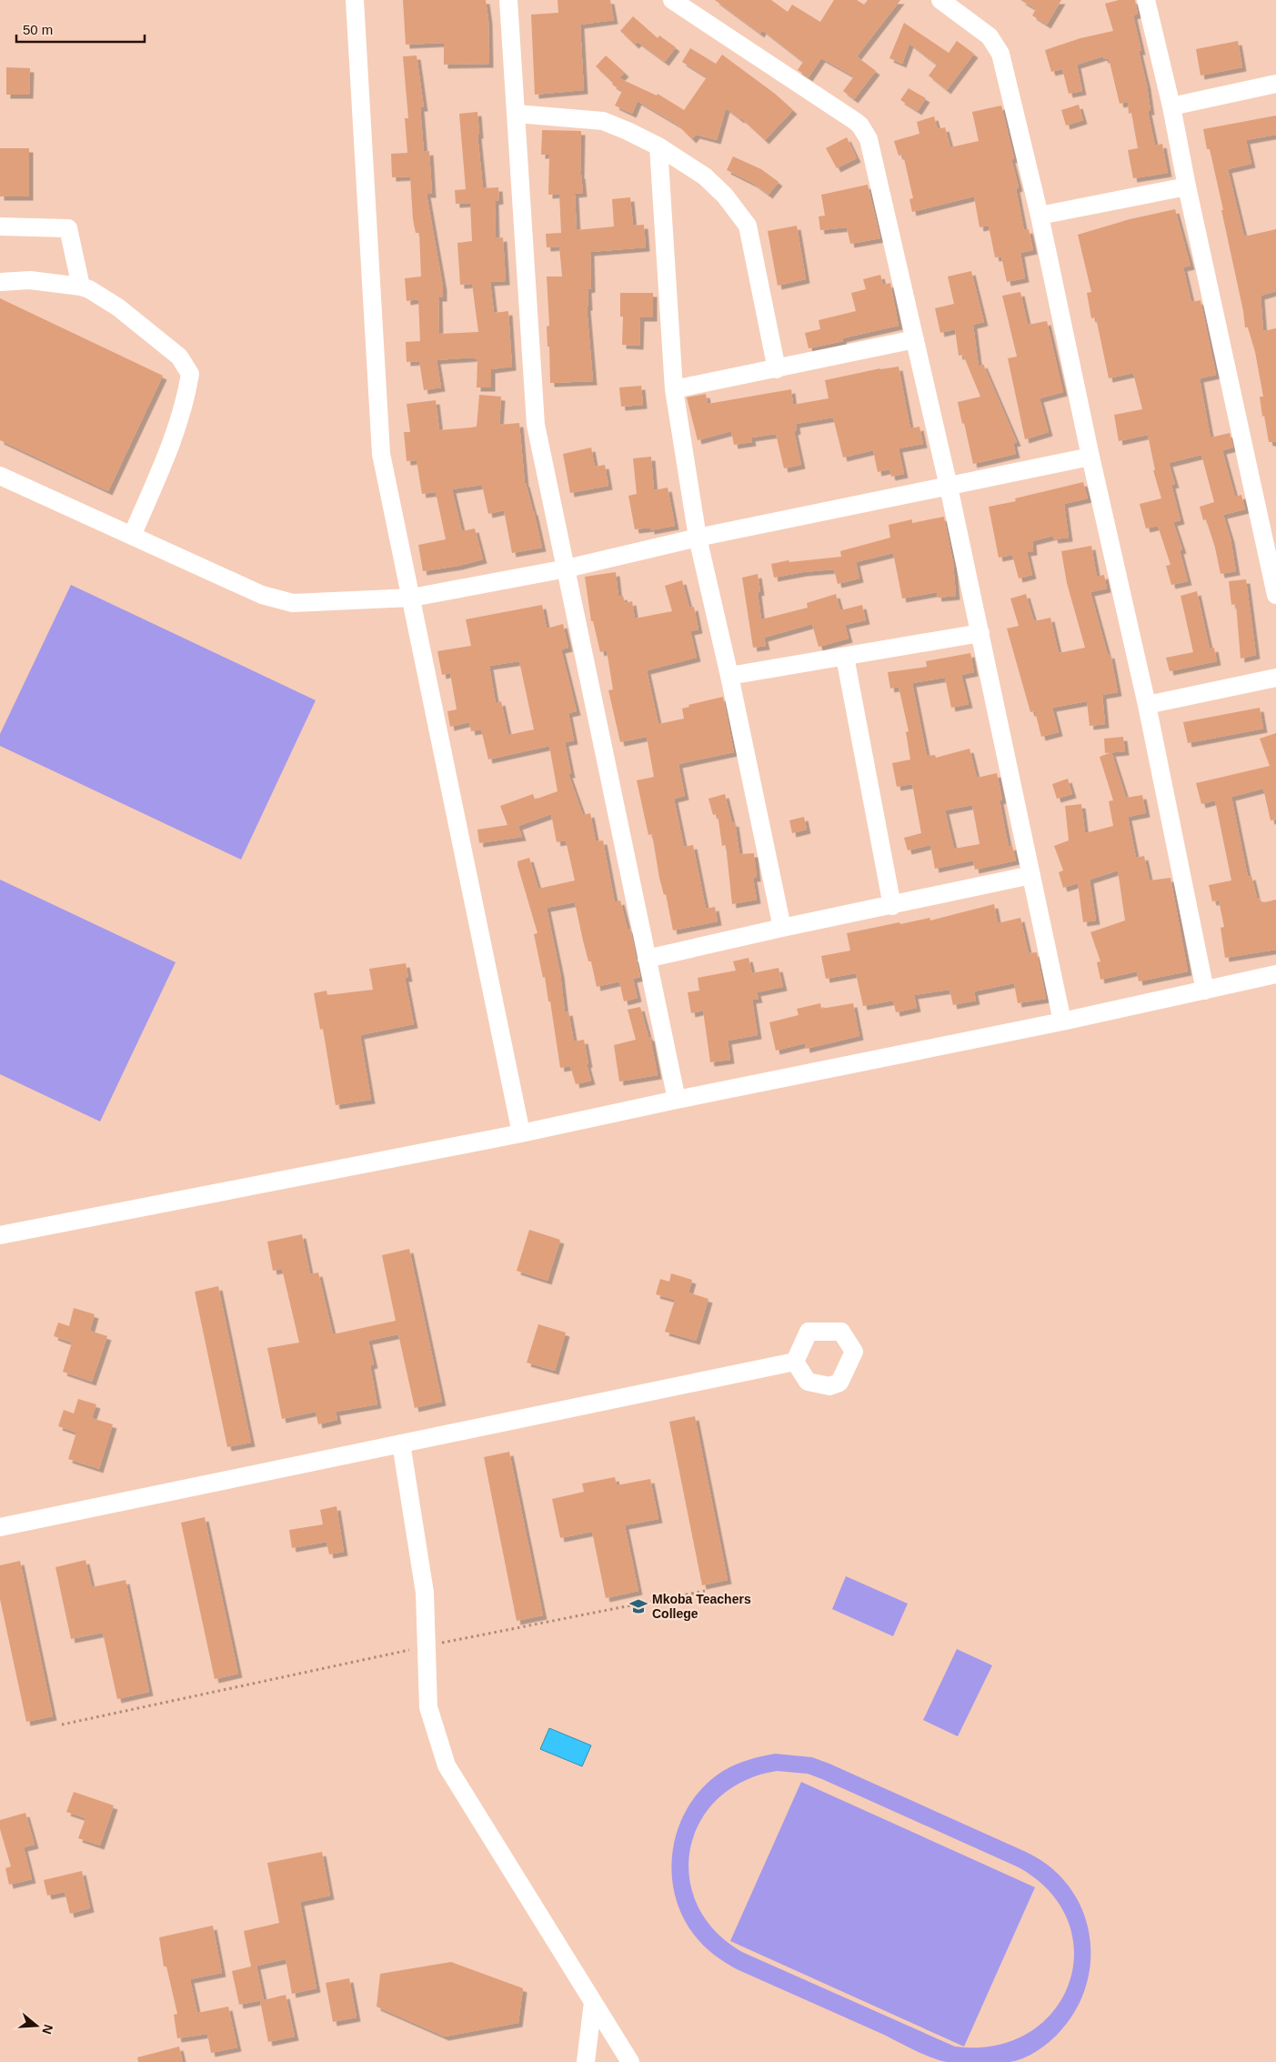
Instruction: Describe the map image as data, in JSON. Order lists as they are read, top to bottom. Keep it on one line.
{"places":{"school or university":["Mkoba Teachers College"]},"scale_bar":"50 m","north":"right"}
